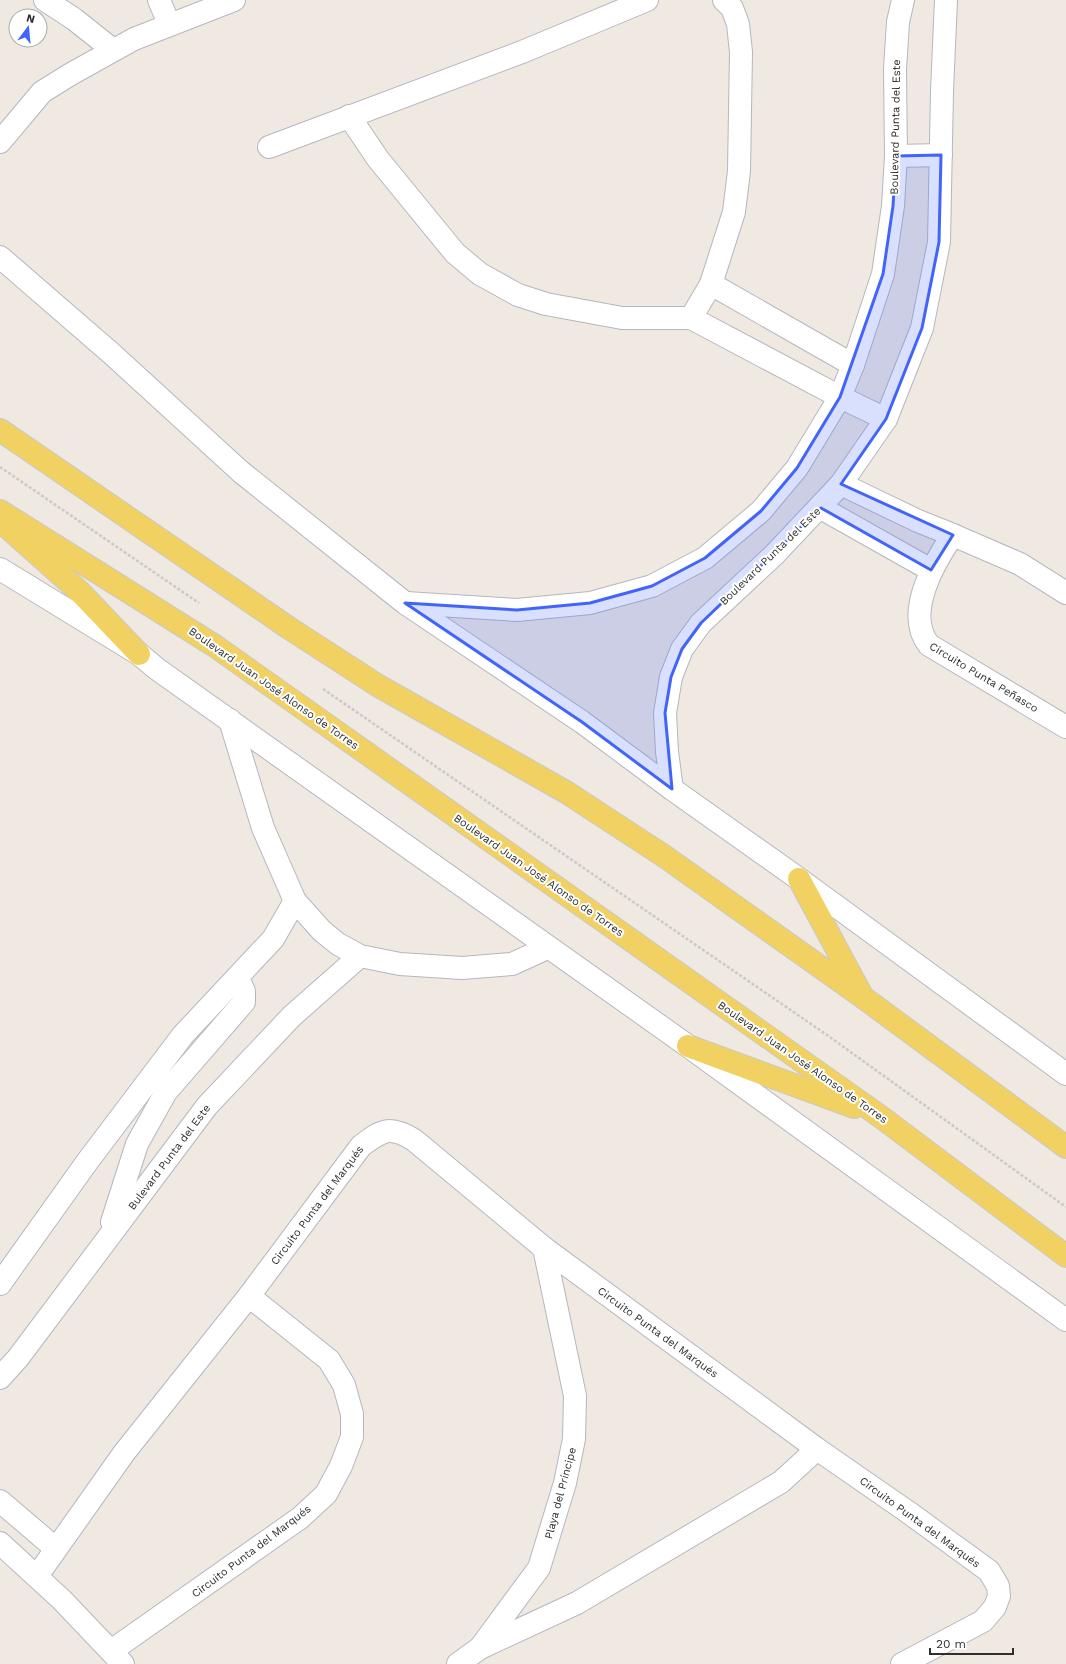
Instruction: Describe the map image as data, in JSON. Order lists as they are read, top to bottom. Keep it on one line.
{"streets":{"main road":["Boulevard Juan José Alonso de Torres"],"street":["Boulevard Punta del Este","Circuito Punta Peñasco","Bulevard Punta del Este","Circuito Punta del Marqués","Playa del Príncipe"]},"crossings":[["Circuito Punta del Marqués","Playa del Príncipe"]],"scale_bar":"20 m","north":"top"}
